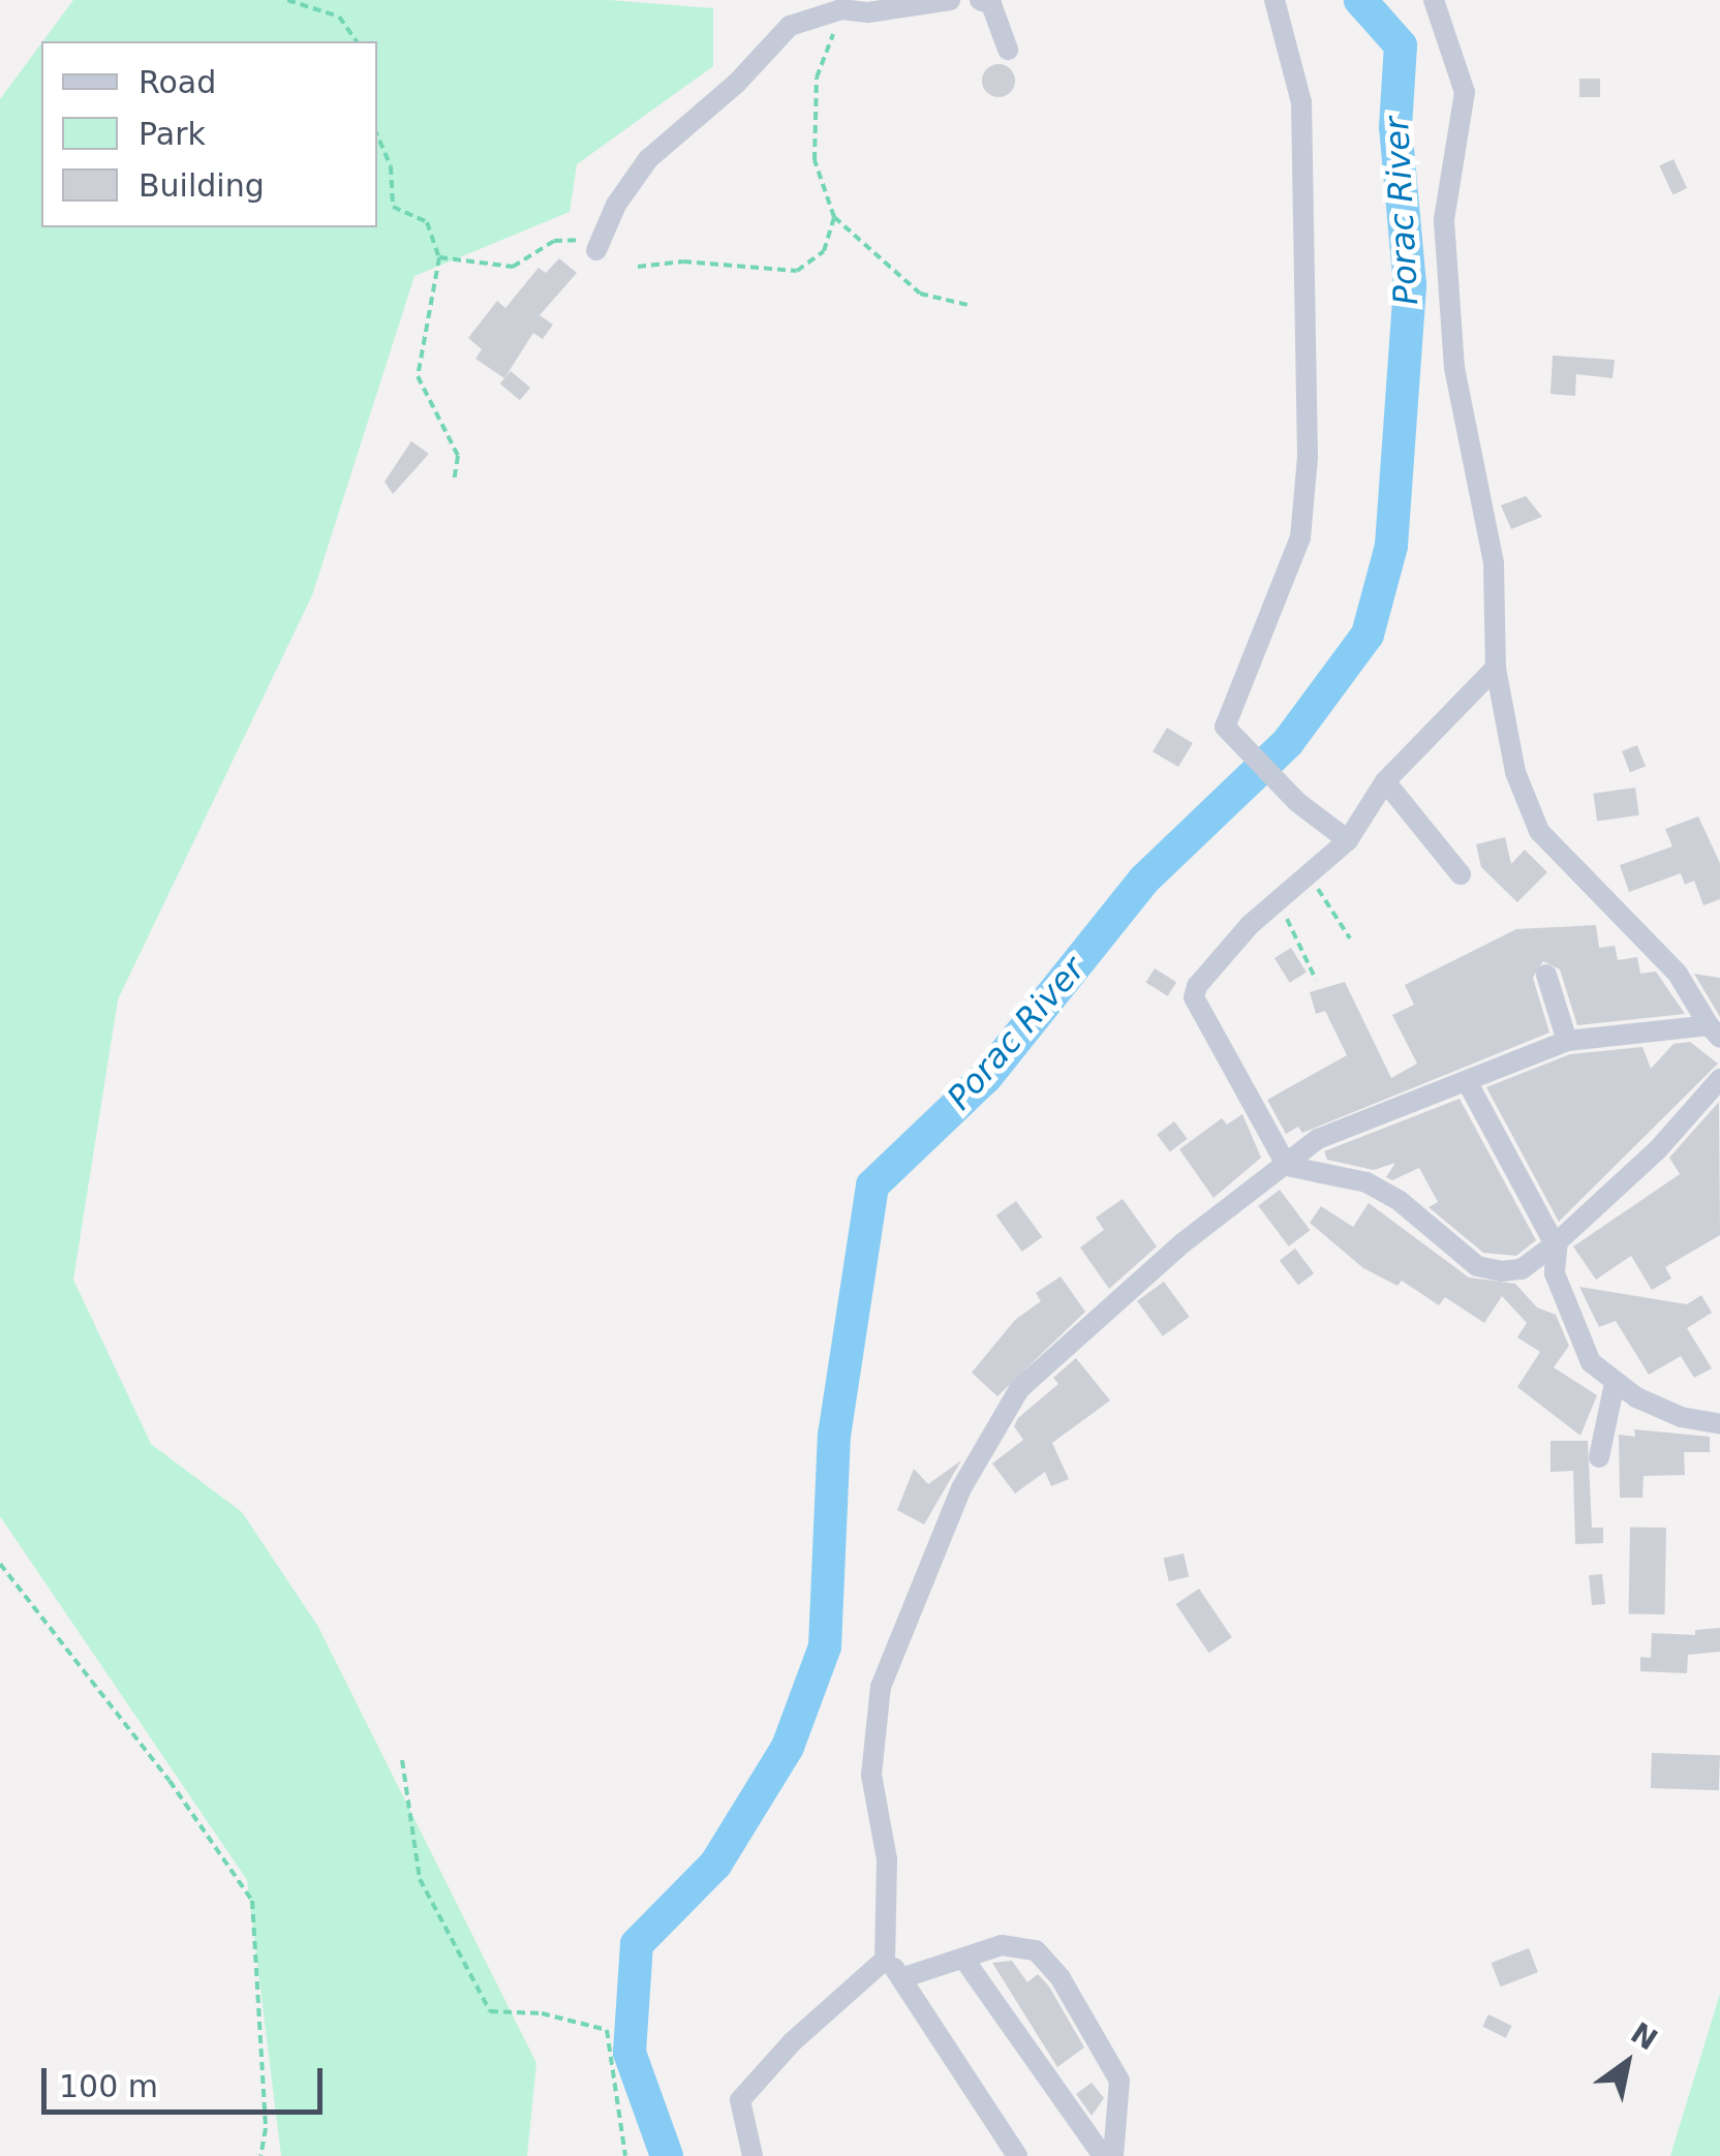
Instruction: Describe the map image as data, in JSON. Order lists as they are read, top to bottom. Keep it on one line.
{"water":["Porac River"],"legend":["Road","Park","Building"],"scale_bar":"100 m","north":"top right"}
